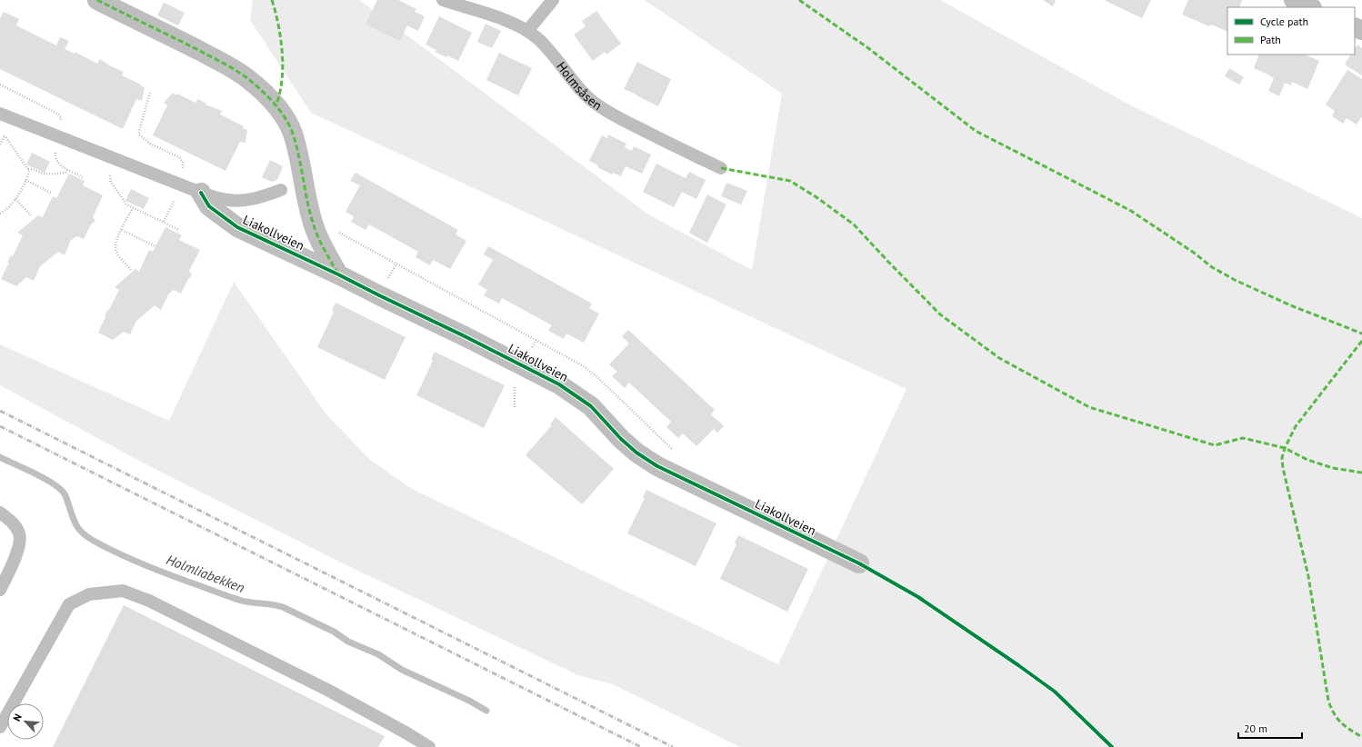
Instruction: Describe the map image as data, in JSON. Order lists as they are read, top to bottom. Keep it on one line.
{"streets":{"street":["Liakollveien"],"lane":["Holmsåsen"]},"water":["Holmliabekken"],"legend":["Cycle path","Path"],"scale_bar":"20 m","north":"top left"}
